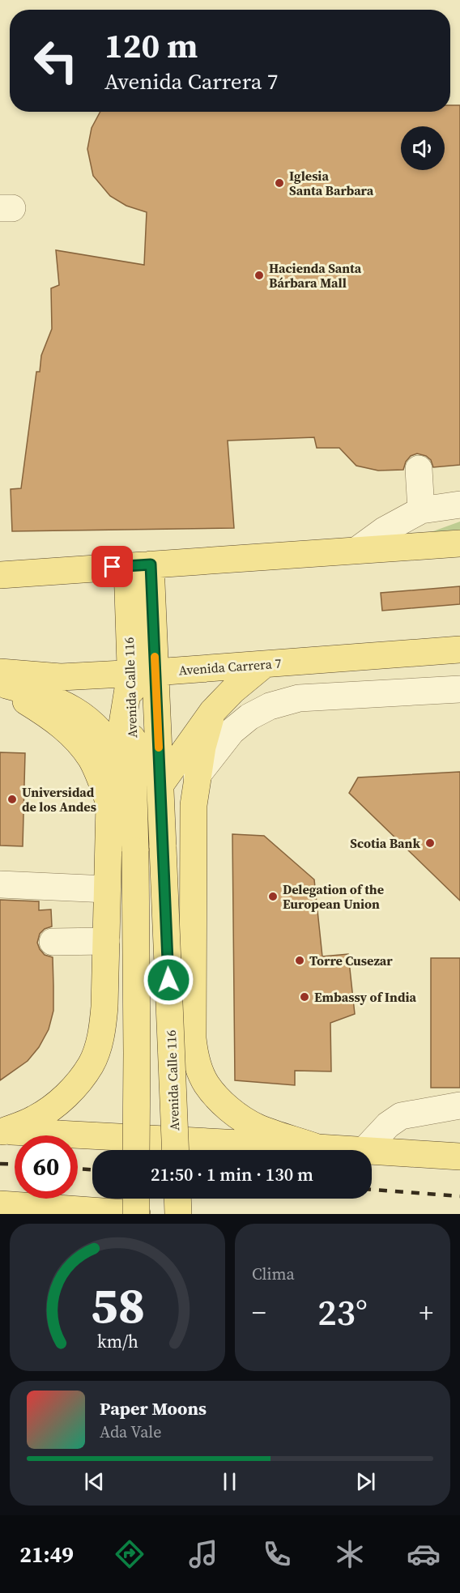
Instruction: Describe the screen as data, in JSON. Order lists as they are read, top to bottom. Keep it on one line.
{"streets":{"main road":["Avenida Carrera 7","Avenida Calle 116"]},"crossings":[["Avenida Carrera 7","Avenida Calle 116"]],"places":["Iglesia Santa Barbara","Hacienda Santa Bárbara Mall","Universidad de los Andes","Scotia Bank","Delegation of the European Union","Torre Cusezar","Embassy of India"],"page":{"turn":["120 m","Avenida Carrera 7"],"limit":"60","trip":"21:50 · 1 min · 130 m","tile":"Clima","heat":["−","23°","+"],"song":["Paper Moons","Ada Vale"],"tabs":"21:49","gauge":["58","km/h"]}}
